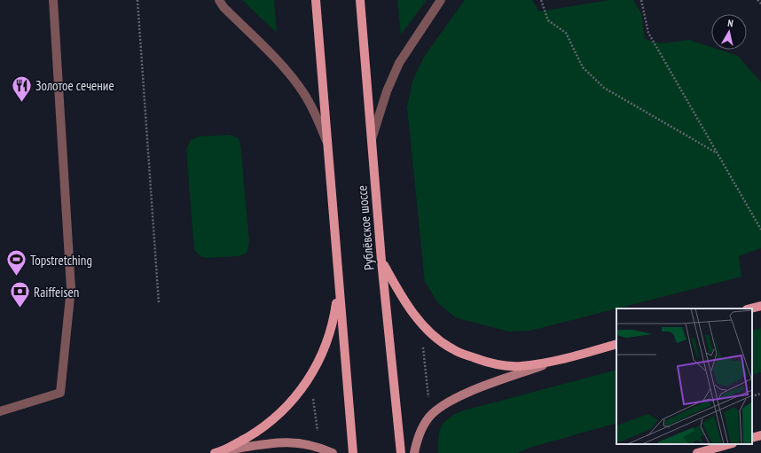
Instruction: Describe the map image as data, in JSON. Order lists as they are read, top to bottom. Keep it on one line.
{"streets":{"main road":["Рублёвское шоссе"]},"places":{"restaurant":["Золотое сечение"],"sports":["Topstretching"],"bank":["Raiffeisen"]},"north":"top"}
